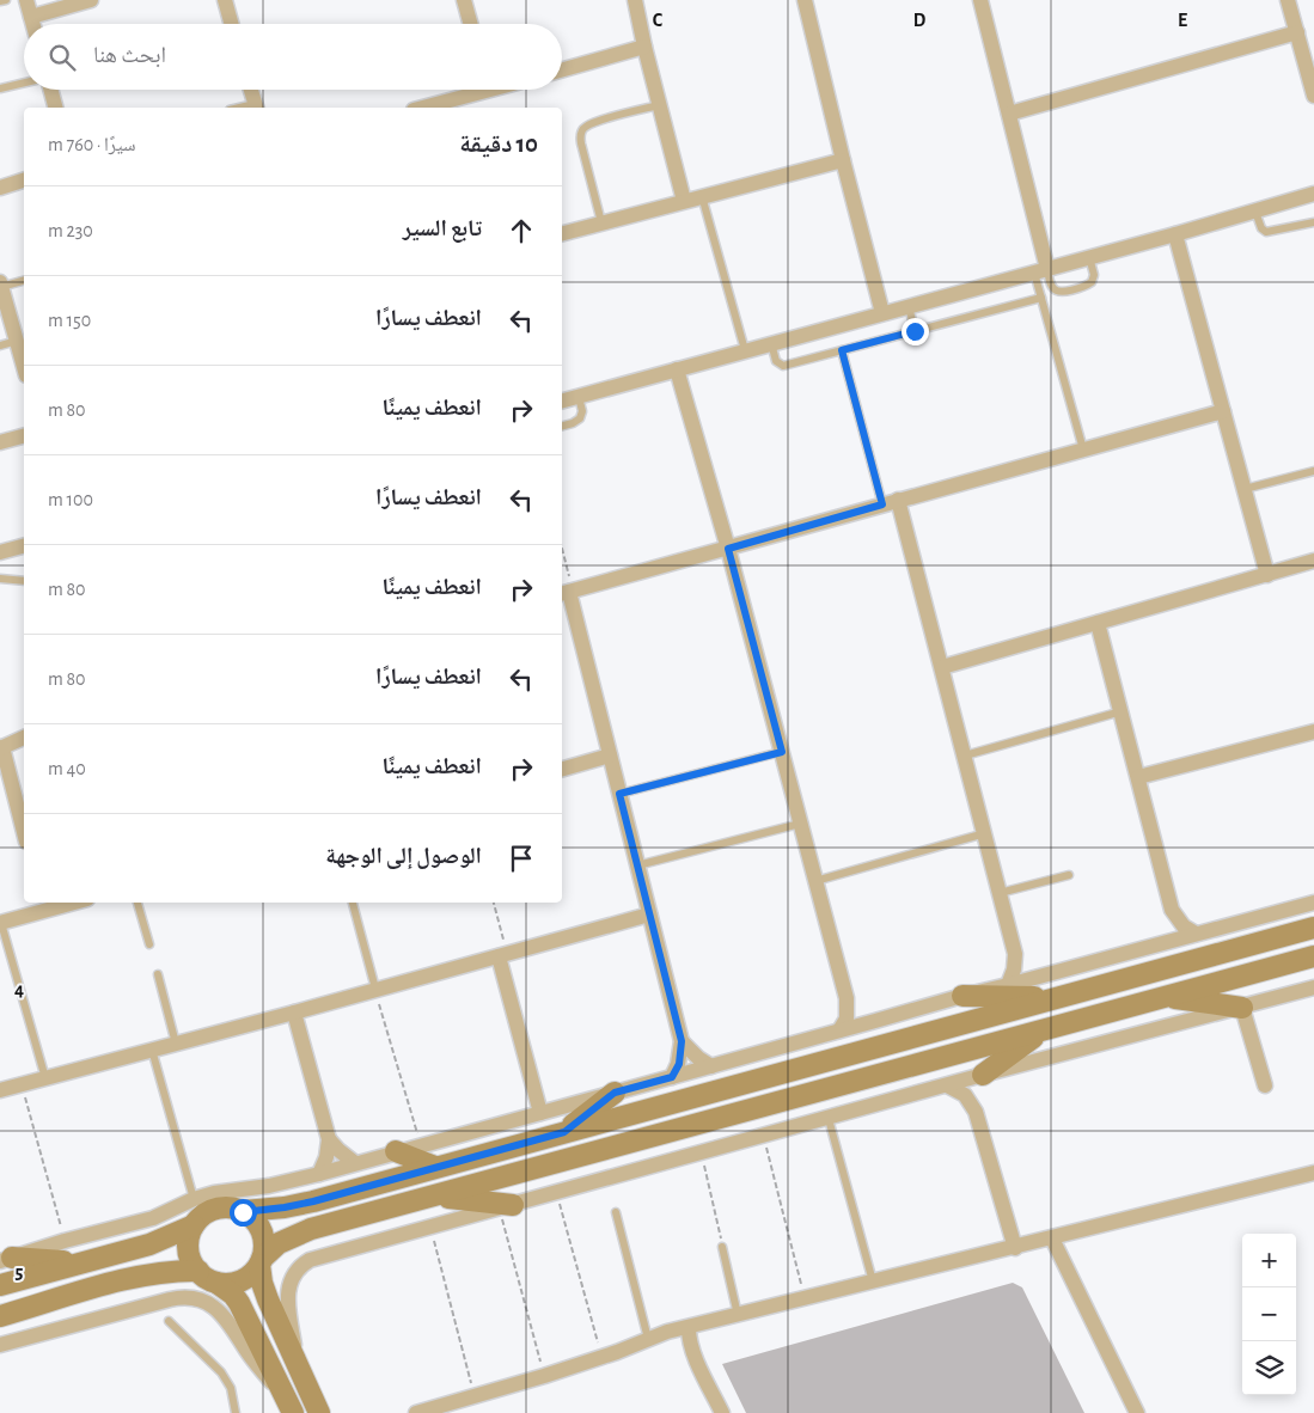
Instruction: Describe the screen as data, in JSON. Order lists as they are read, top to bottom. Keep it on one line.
{"page":{"search":"ابحث هنا","heading":["10 دقيقة","سيرًا · 760 m"],"list":[["تابع السير","230 m"],["انعطف يسارًا","150 m"],["انعطف يمينًا","80 m"],["انعطف يسارًا","100 m"],["انعطف يمينًا","80 m"],["انعطف يسارًا","80 m"],["انعطف يمينًا","40 m"],"الوصول إلى الوجهة"],"map_buttons":["+","−"]},"grid":{"columns":["C","D","E"],"rows":["4","5"]}}
